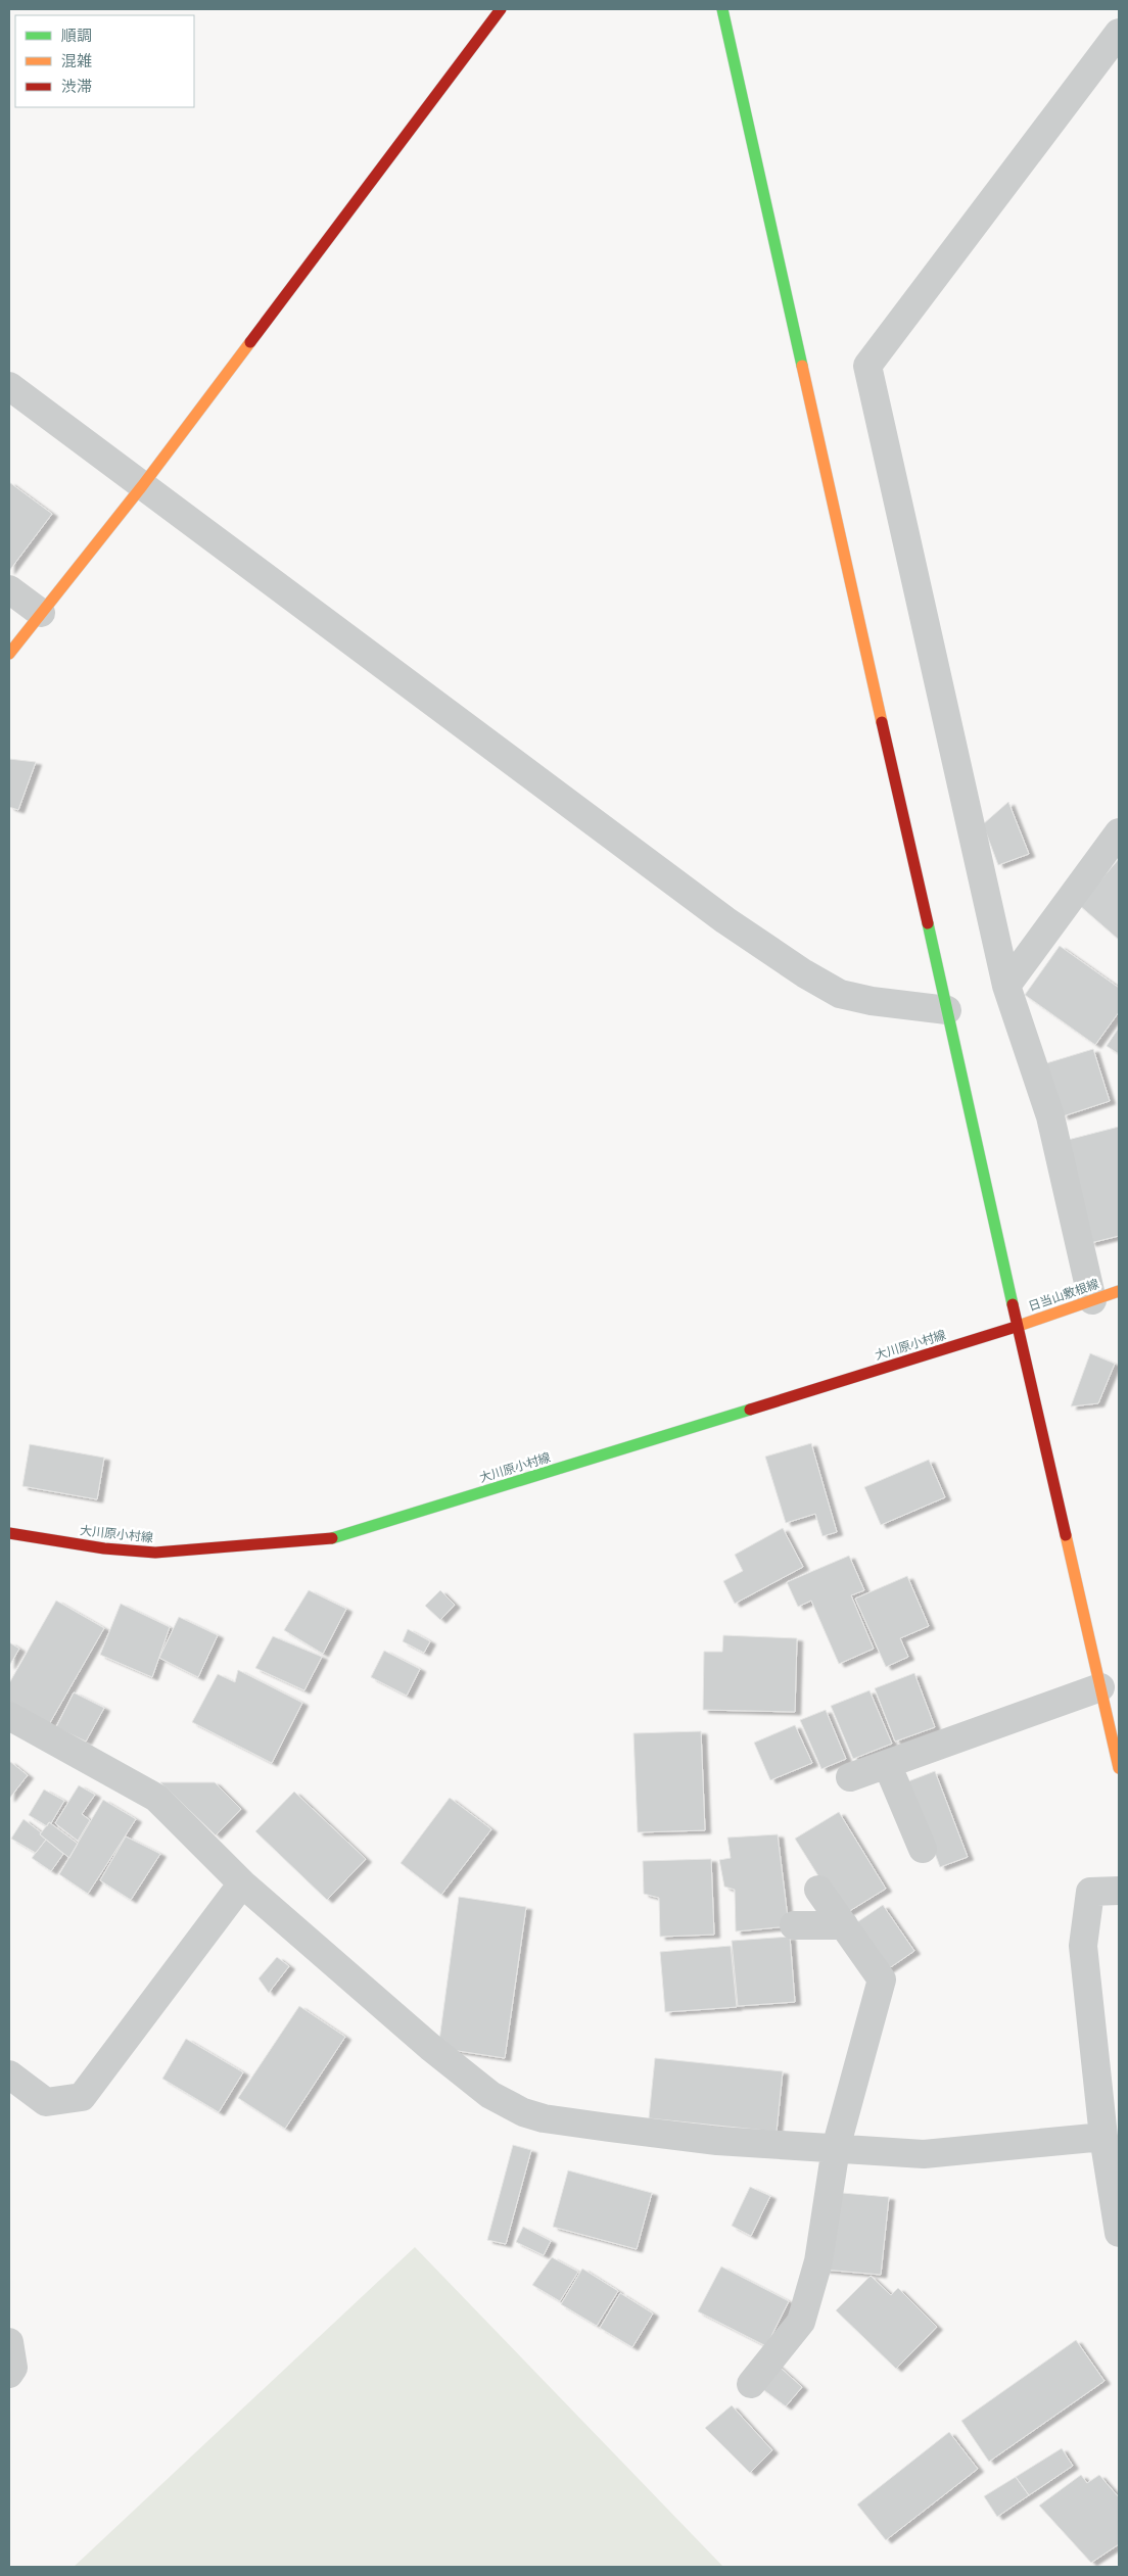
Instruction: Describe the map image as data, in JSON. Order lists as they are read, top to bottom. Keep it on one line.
{"streets":{"main road":["日当山敷根線","大川原小村線"]},"crossings":[["日当山敷根線","大川原小村線"]],"legend":["順調","混雑","渋滞"]}
